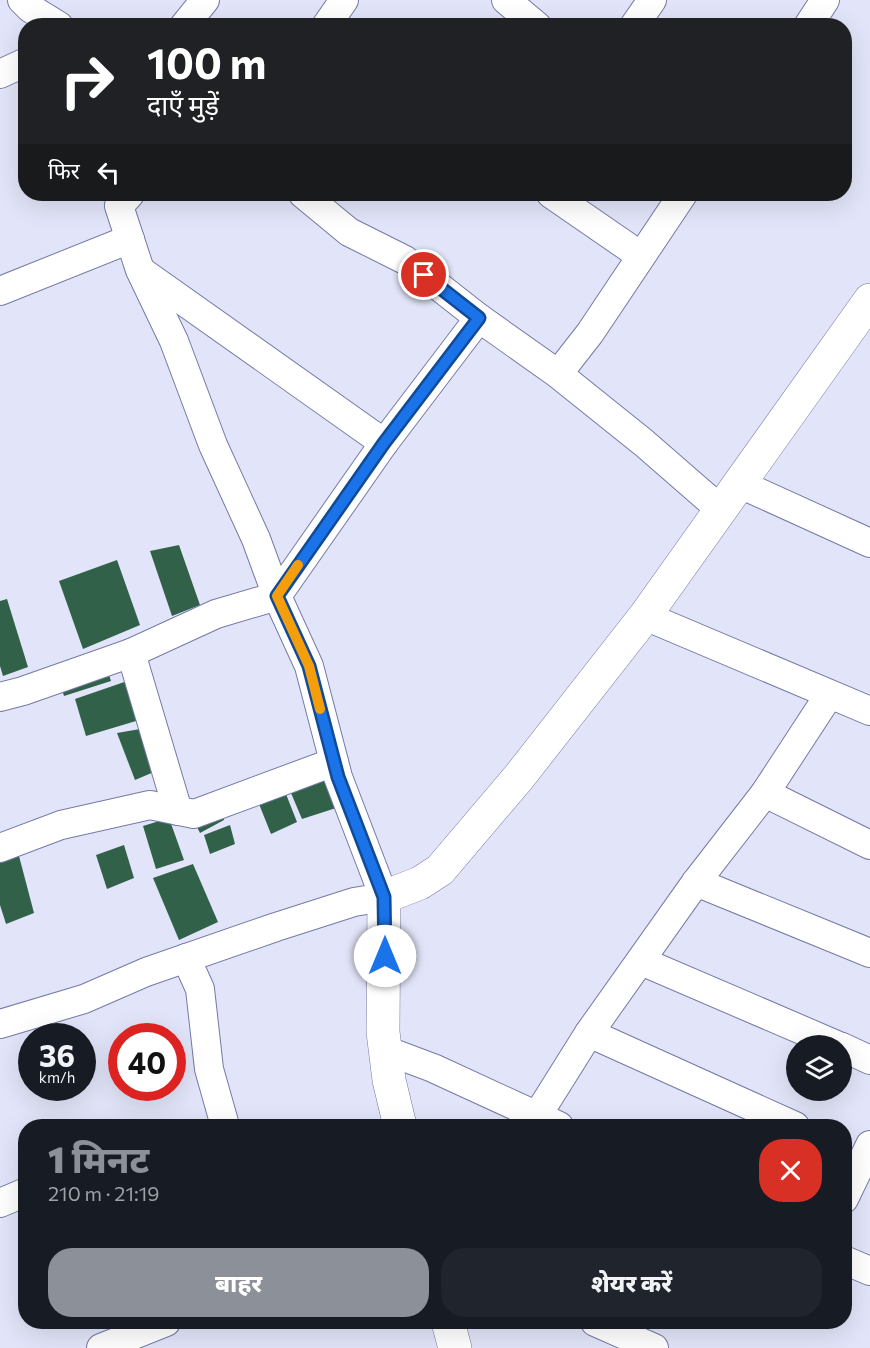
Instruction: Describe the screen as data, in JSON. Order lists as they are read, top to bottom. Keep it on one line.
{"page":{"turn":["100 m","दाएँ मुड़ें"],"then":"फिर","speed":"36 km/h","limit":"40","heading":["1 मिनट","210 m · 21:19"],"buttons":["बाहर","शेयर करें"]}}
